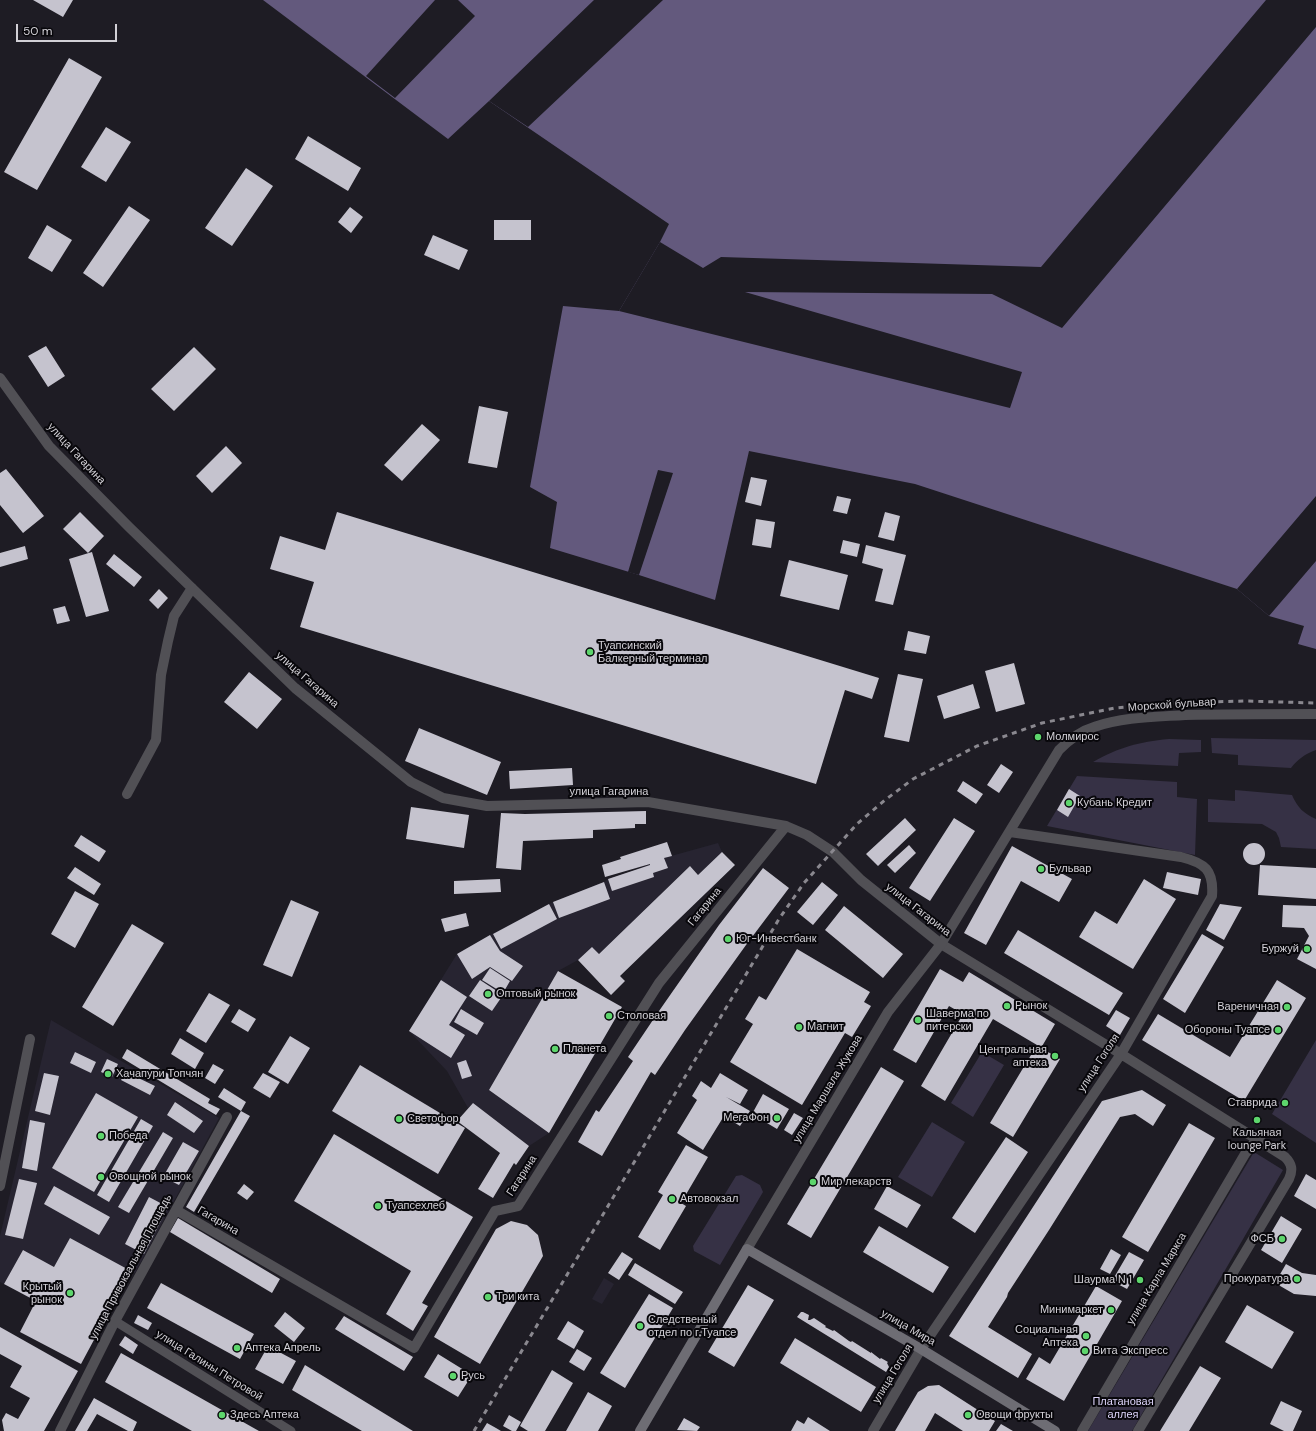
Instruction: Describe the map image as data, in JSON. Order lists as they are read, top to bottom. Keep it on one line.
{"streets":{"main road":["улица Маршала Жукова","улица Мира"],"street":["улица Гагарина","Морской бульвар","Гагарина","улица Гоголя","улица Привокзальная Площадь","улица Карла Маркса","улица Галины Петровой"]},"crossings":[["улица Гагарина","Гагарина"],["улица Гагарина","улица Гоголя"],["улица Гагарина","улица Маршала Жукова"],["улица Гагарина","улица Карла Маркса"],["Морской бульвар","улица Маршала Жукова"],["Гагарина","улица Привокзальная Площадь"],["улица Гоголя","улица Маршала Жукова"],["улица Гоголя","улица Мира"],["улица Маршала Жукова","улица Мира"],["улица Привокзальная Площадь","улица Галины Петровой"]],"parks":["Платановая аллея"],"places":["Туапсинский Балкерный терминал","Молмирос","Кубань Кредит","Бульвар","Юг-Инвестбанк","Буржуй","Оптовый рынок","Рынок","Вареничная","Столовая","Шаверма по питерски","Магнит","Обороны Туапсе","Планета","Центральная аптека","Хачапури Топчян","Ставрида","МегаФон","Светофор","Кальяная lounge Park","Победа","Овощной рынок","Мир лекарств","Автовокзал","Туапсехлеб","ФСБ","Прокуратура","Шаурма N 1","Крытый рынок","Три кита","Минимаркет","Следственый отдел по г.Туапсе","Социальная Аптека","Аптека Апрель","Вита Экспресс","Русь","Здесь Аптека","Овощи фрукты"],"scale_bar":"50 m"}
